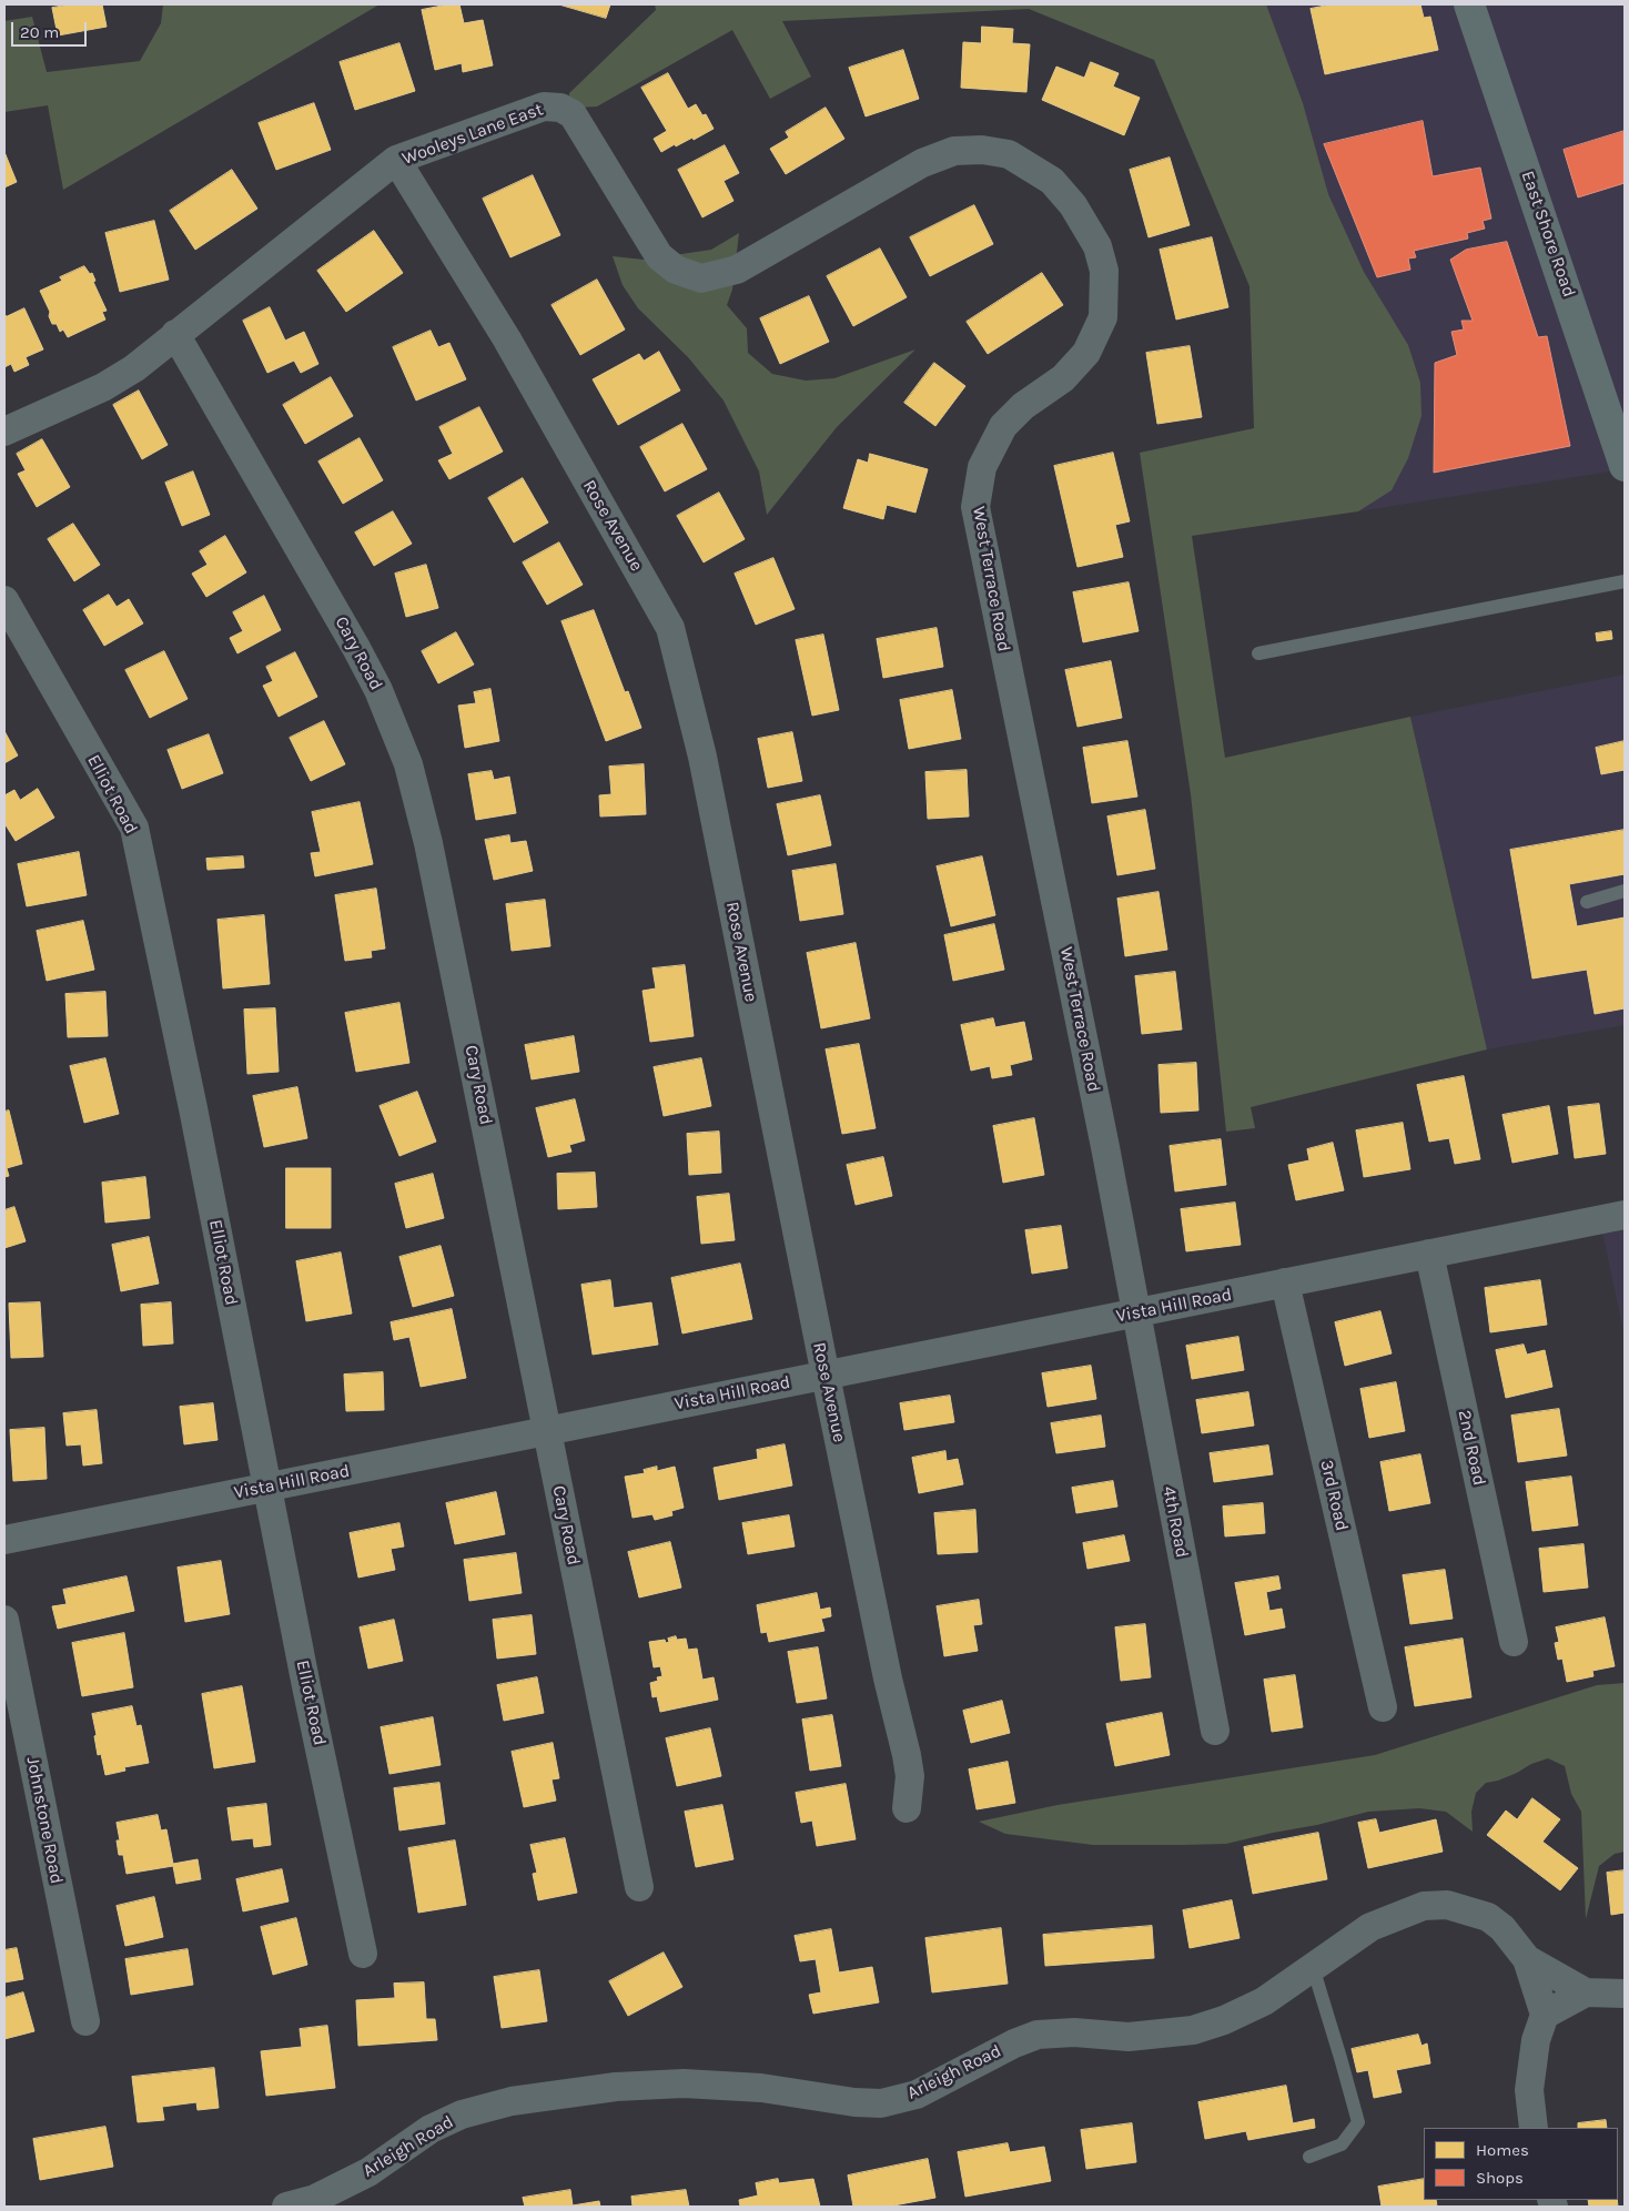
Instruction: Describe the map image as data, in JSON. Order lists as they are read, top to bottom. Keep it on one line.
{"streets":{"main road":["East Shore Road"],"street":["Wooleys Lane East","Rose Avenue","West Terrace Road","Cary Road","Elliot Road","Vista Hill Road","2nd Road","3rd Road","4th Road","Johnstone Road","Arleigh Road"]},"crossings":[["Wooleys Lane East","Rose Avenue"],["Wooleys Lane East","West Terrace Road"],["Wooleys Lane East","Cary Road"],["Rose Avenue","Vista Hill Road"],["West Terrace Road","Vista Hill Road"],["West Terrace Road","4th Road"],["Cary Road","Vista Hill Road"],["Elliot Road","Vista Hill Road"],["Vista Hill Road","2nd Road"],["Vista Hill Road","3rd Road"],["Vista Hill Road","4th Road"]],"legend":["Homes","Shops"],"scale_bar":"20 m"}
